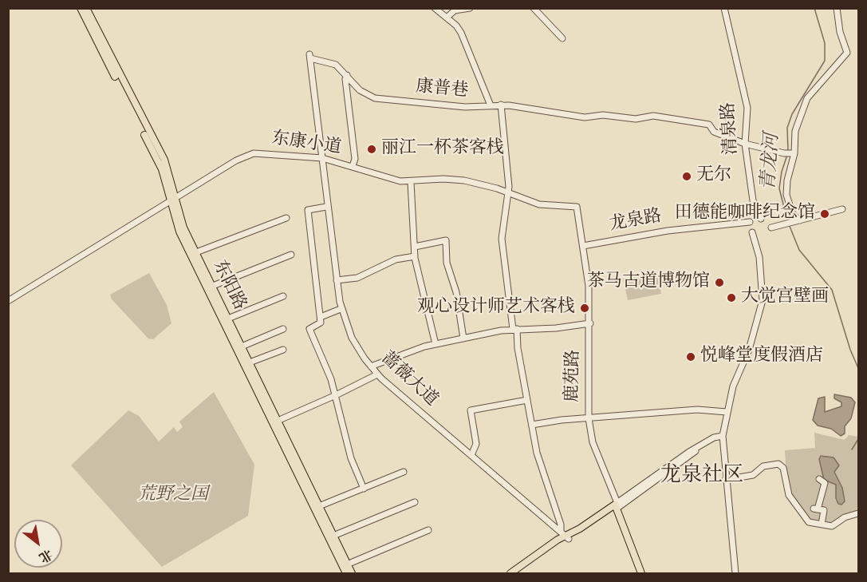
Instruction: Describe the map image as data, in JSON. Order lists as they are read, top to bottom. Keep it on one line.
{"streets":{"main road":["东阳路"],"street":["康普巷","清泉路","东康小道","龙泉路","鹿苑路","蔷薇大道"]},"crossings":[["康普巷","清泉路"],["康普巷","蔷薇大道"],["东康小道","东阳路"],["东康小道","鹿苑路"],["东康小道","蔷薇大道"],["龙泉路","鹿苑路"]],"districts":["龙泉社区"],"water":["青龙河"],"parks":["荒野之国"],"places":["丽江一杯茶客栈","无尔","田德能咖啡纪念馆","茶马古道博物馆","大觉宫壁画","观心设计师艺术客栈","悦峰堂度假酒店"],"north":"bottom right"}
